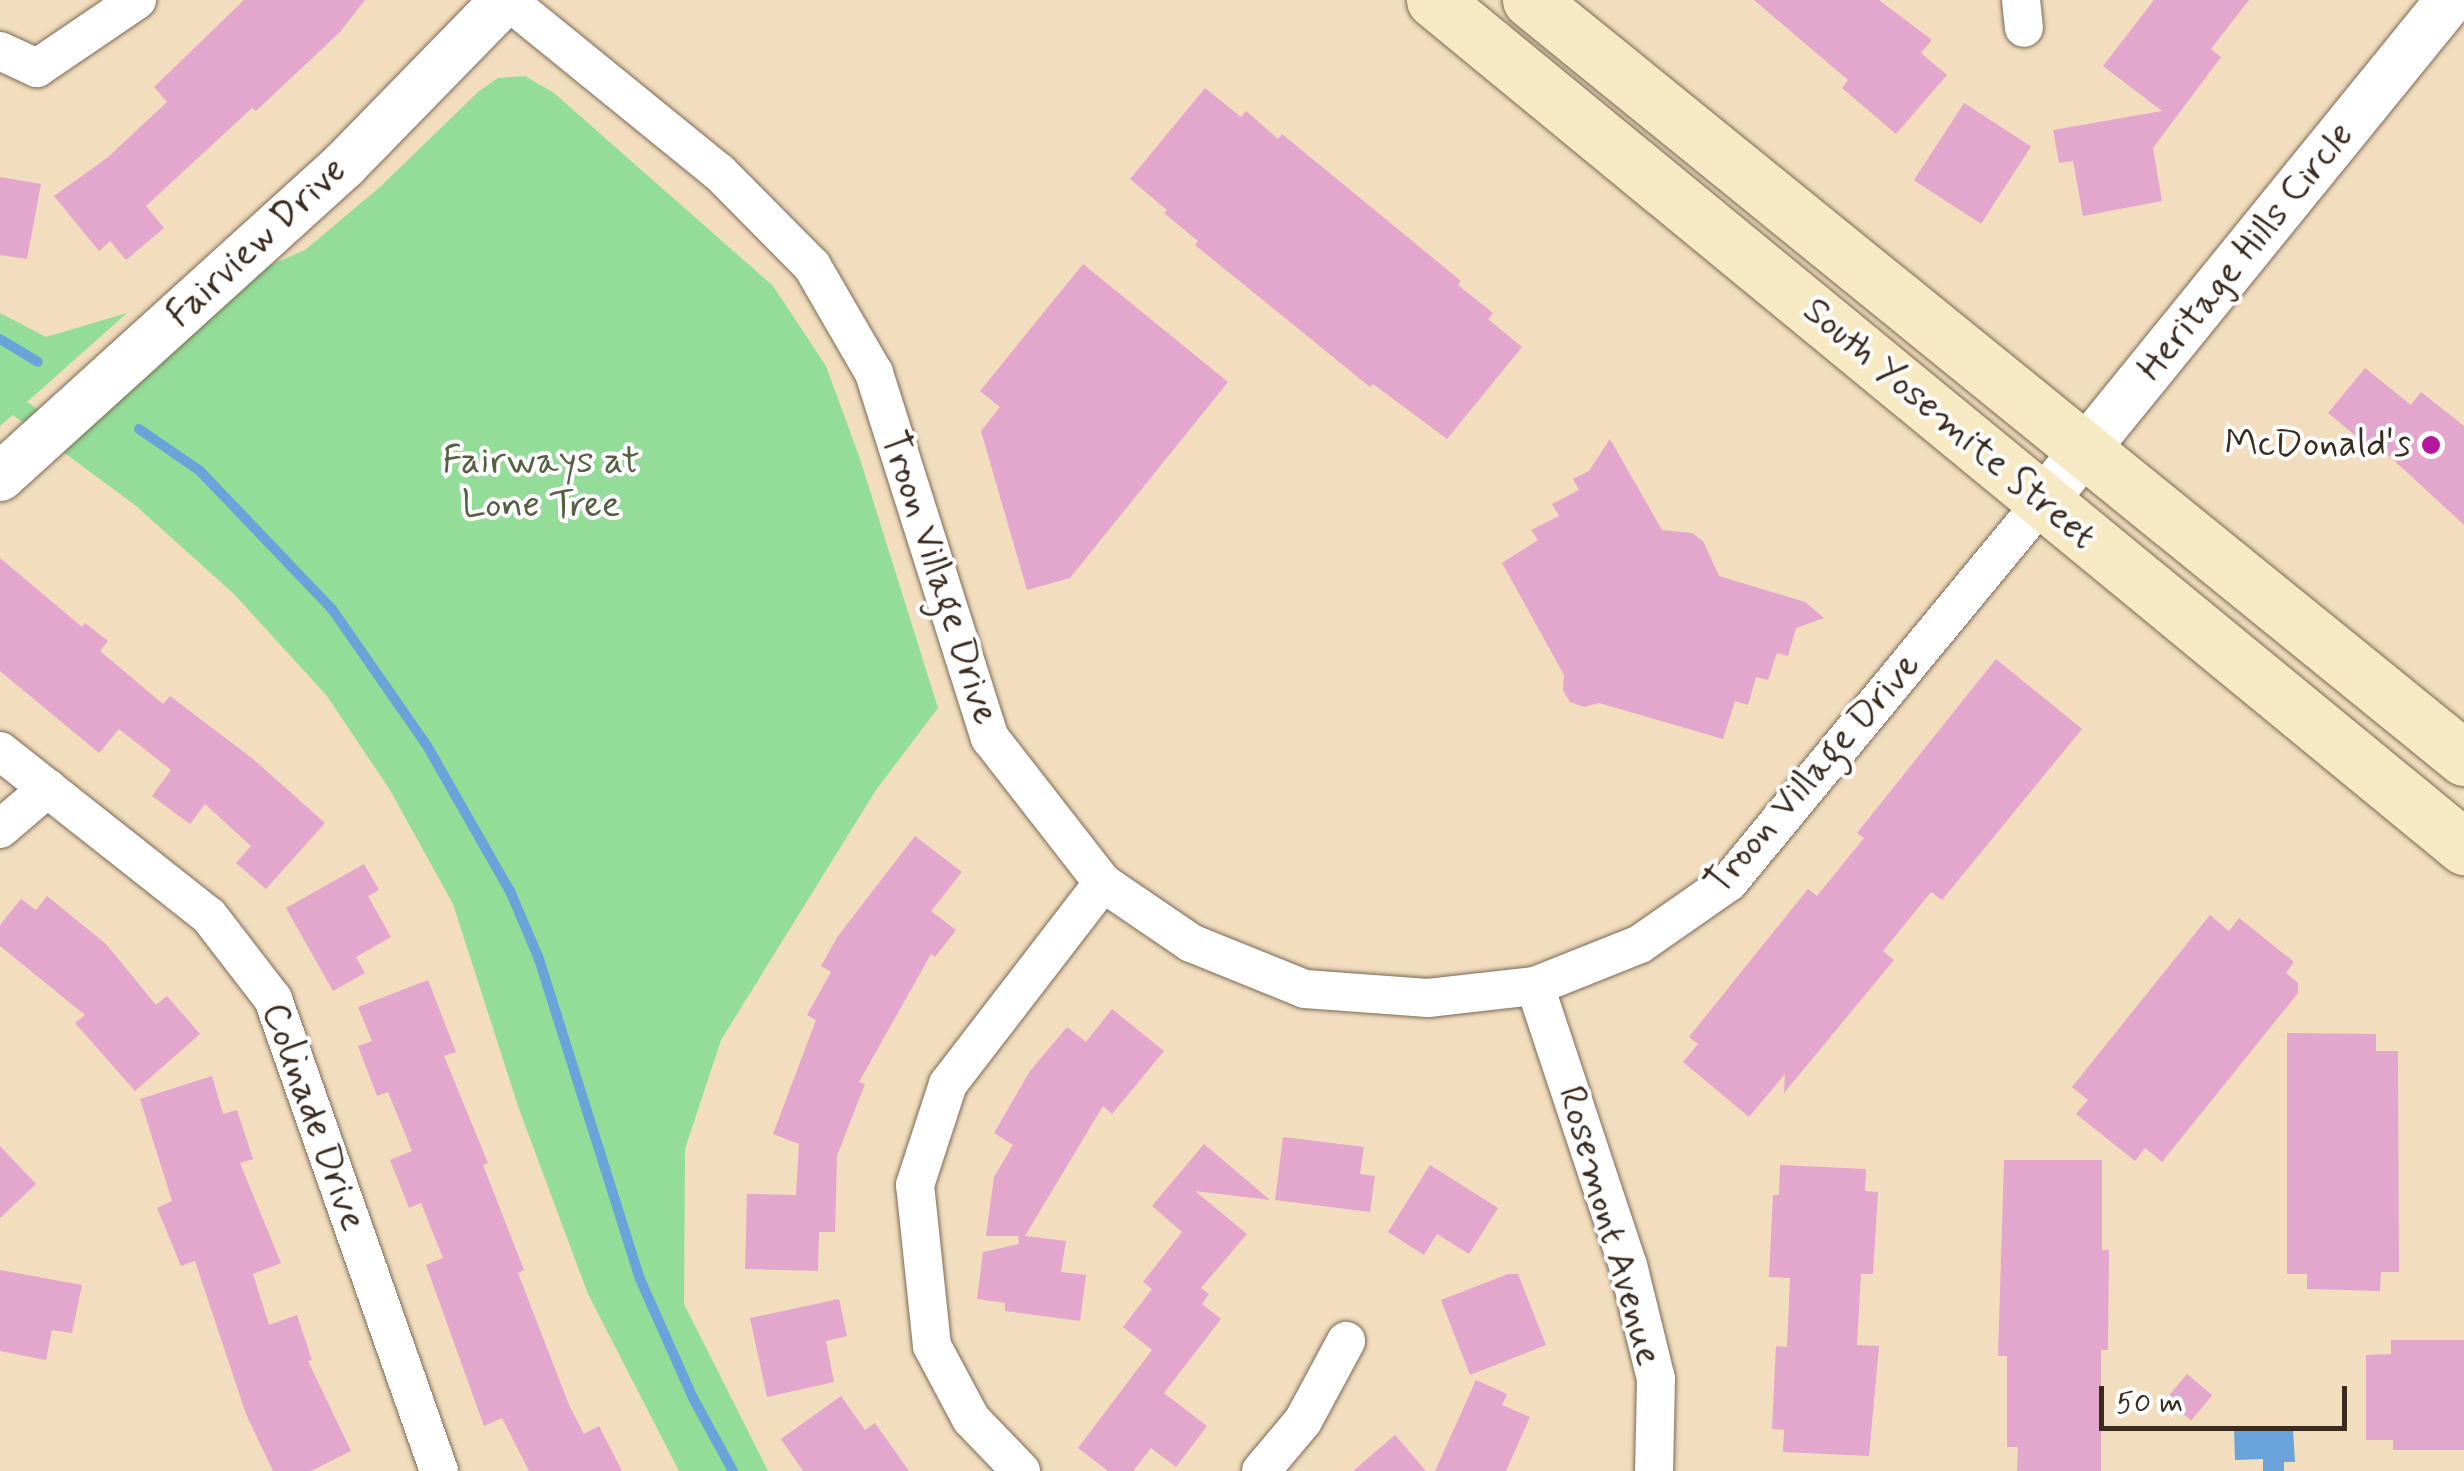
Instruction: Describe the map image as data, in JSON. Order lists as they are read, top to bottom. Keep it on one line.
{"streets":{"main road":["South Yosemite Street"],"street":["Fairview Drive","Heritage Hills Circle","Troon Village Drive","Colinade Drive","Rosemont Avenue"]},"crossings":[["Fairview Drive","Troon Village Drive"],["Heritage Hills Circle","South Yosemite Street"],["Heritage Hills Circle","Troon Village Drive"],["South Yosemite Street","Troon Village Drive"],["Troon Village Drive","Rosemont Avenue"]],"parks":["Fairways at Lone Tree"],"places":["McDonald's"],"scale_bar":"50 m"}
